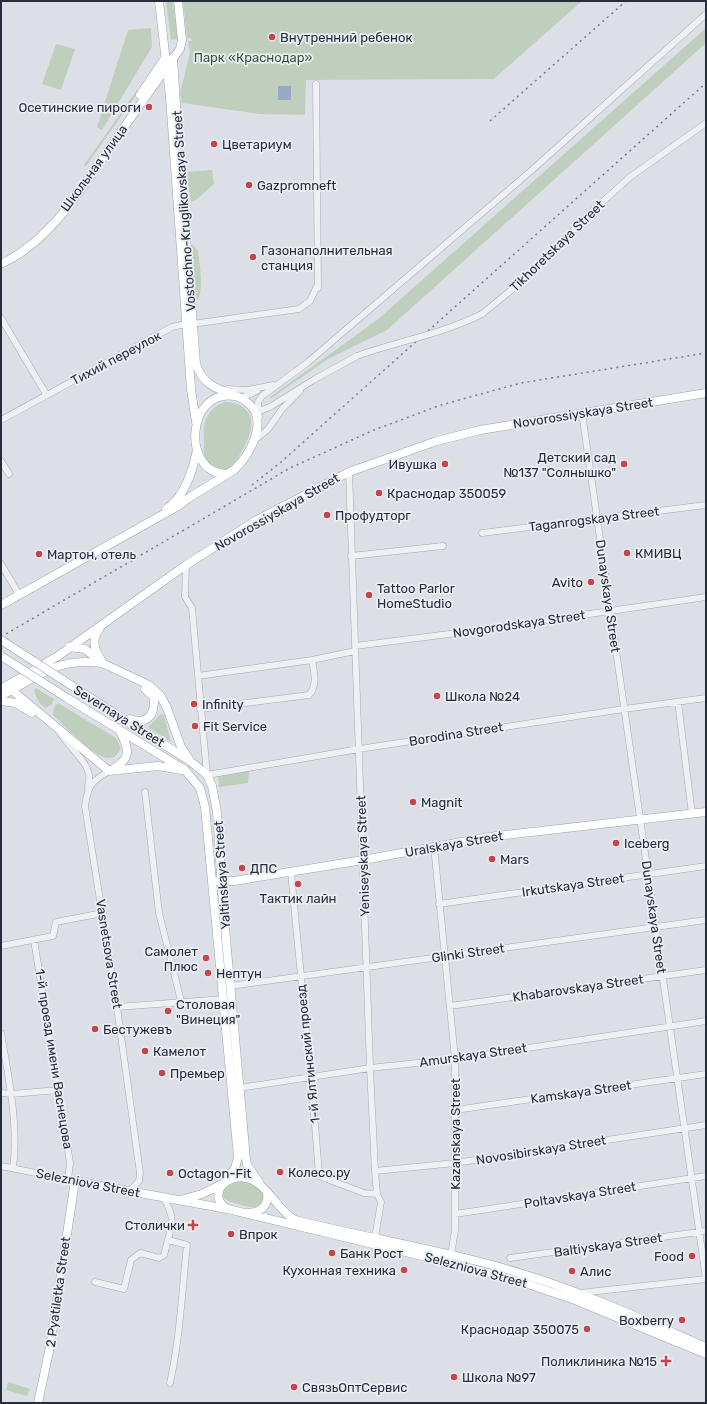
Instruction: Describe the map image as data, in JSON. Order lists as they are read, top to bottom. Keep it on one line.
{"streets":{"main road":["Школьная улица","Vostochno-Kruglikovskaya Street","Novorossiyskaya Street","Severnaya Street","Uralskaya Street","Yaltinskaya Street","Selezniova Street","2 Pyatiletka Street"],"street":["Tikhoretskaya Street","Тихий переулок","Taganrogskaya Street","Dunayskaya Street","Novgorodskaya Street","Borodina Street","Yeniseyskaya Street","Irkutskaya Street","Glinki Street","Vasnetsova Street","Khabarovskaya Street","1-й Ялтинский проезд","Amurskaya Street","1-й проезд имени Васнецова","Kamskaya Street","Kazanskaya Street","Novosibirskaya Street","Poltavskaya Street","Baltiyskaya Street"]},"crossings":[["Школьная улица","Vostochno-Kruglikovskaya Street"],["Vostochno-Kruglikovskaya Street","Tikhoretskaya Street"],["Vostochno-Kruglikovskaya Street","Тихий переулок"],["Novorossiyskaya Street","Dunayskaya Street"],["Novorossiyskaya Street","Severnaya Street"],["Novorossiyskaya Street","Yeniseyskaya Street"],["Novorossiyskaya Street","Yaltinskaya Street"],["Taganrogskaya Street","Dunayskaya Street"],["Dunayskaya Street","Novgorodskaya Street"],["Dunayskaya Street","Borodina Street"],["Dunayskaya Street","Uralskaya Street"],["Dunayskaya Street","Irkutskaya Street"],["Dunayskaya Street","Glinki Street"],["Dunayskaya Street","Khabarovskaya Street"],["Dunayskaya Street","Amurskaya Street"],["Dunayskaya Street","Kamskaya Street"],["Dunayskaya Street","Novosibirskaya Street"],["Dunayskaya Street","Poltavskaya Street"],["Dunayskaya Street","Baltiyskaya Street"],["Novgorodskaya Street","Yeniseyskaya Street"],["Novgorodskaya Street","Yaltinskaya Street"],["Severnaya Street","Borodina Street"],["Severnaya Street","Yaltinskaya Street"],["Borodina Street","Yeniseyskaya Street"],["Borodina Street","Yaltinskaya Street"],["Uralskaya Street","Yeniseyskaya Street"],["Uralskaya Street","Yaltinskaya Street"],["Uralskaya Street","1-й Ялтинский проезд"],["Uralskaya Street","Kazanskaya Street"],["Yeniseyskaya Street","Glinki Street"],["Yeniseyskaya Street","1-й Ялтинский проезд"],["Yeniseyskaya Street","Amurskaya Street"],["Yeniseyskaya Street","Novosibirskaya Street"],["Yeniseyskaya Street","Selezniova Street"],["Yaltinskaya Street","Glinki Street"],["Yaltinskaya Street","Amurskaya Street"],["Yaltinskaya Street","Selezniova Street"],["Irkutskaya Street","Kazanskaya Street"],["Glinki Street","1-й Ялтинский проезд"],["Glinki Street","Kazanskaya Street"],["Vasnetsova Street","Selezniova Street"],["Khabarovskaya Street","Kazanskaya Street"],["1-й Ялтинский проезд","Amurskaya Street"],["Amurskaya Street","Kazanskaya Street"],["1-й проезд имени Васнецова","Selezniova Street"],["1-й проезд имени Васнецова","2 Pyatiletka Street"],["Kamskaya Street","Kazanskaya Street"],["Kazanskaya Street","Novosibirskaya Street"],["Kazanskaya Street","Selezniova Street"],["Kazanskaya Street","Poltavskaya Street"],["Selezniova Street","2 Pyatiletka Street"]],"parks":["Парк «Краснодар»"],"places":{"other":["Внутренний ребенок","Осетинские пироги","Цветариум","Gazpromneft","Газонаполнительная станция","Ивушка","Детский сад №137 \"Солнышко\"","Краснодар 350059","Профудторг","КМИВЦ","Мартон, отель","Avito","Tattoo Parlor HomeStudio","Школа №24","Infinity","Fit Service","Magnit","Iceberg","Mars","ДПС","Тактик лайн","Самолет Плюс","Нептун","Столовая \"Винеция\"","Бестужевъ","Камелот","Премьер","Колесо.ру","Octagon-Fit","Впрок","Банк Рост","Food","Кухонная техника","Алис","Boxberry","Краснодар 350075","Школа №97","СвязьОптСервис"],"health":["Столички","Поликлиника №15"]}}
